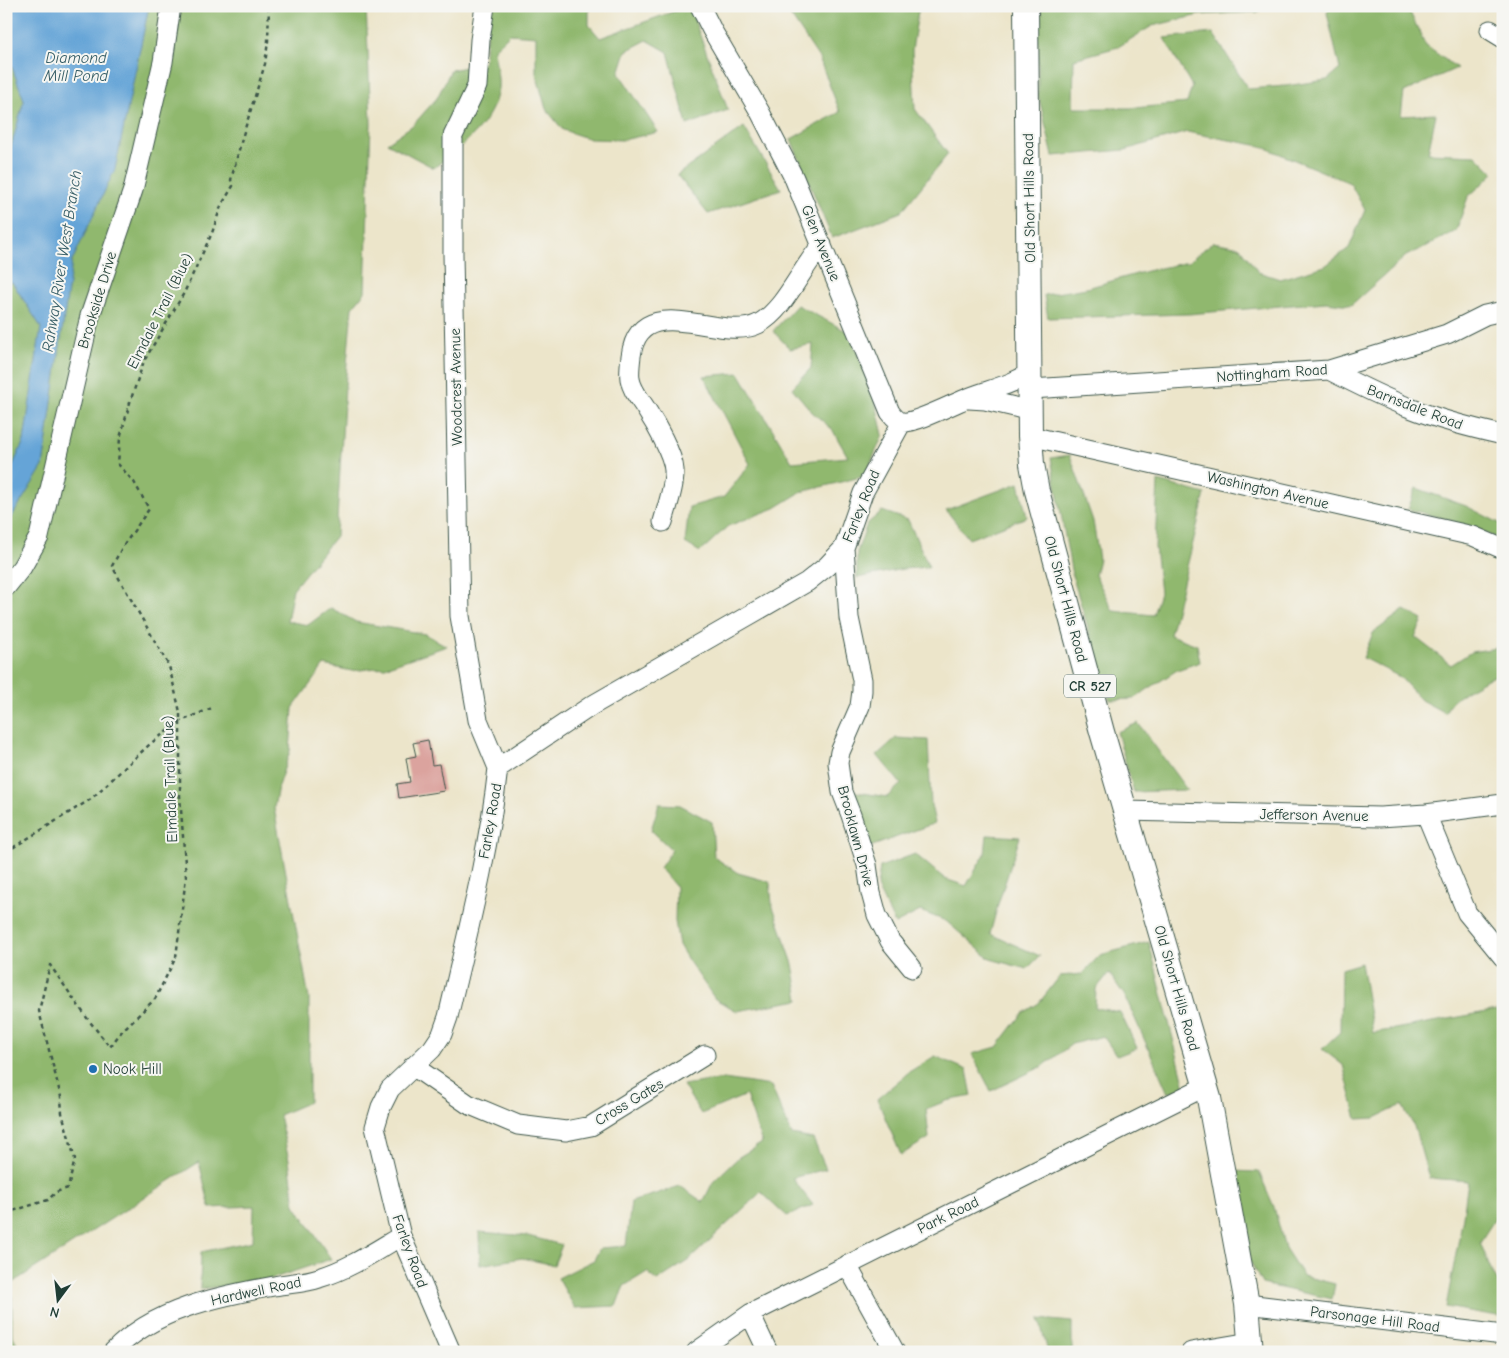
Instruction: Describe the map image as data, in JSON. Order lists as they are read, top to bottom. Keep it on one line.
{"streets":{"main road":["Old Short Hills Road","CR 527"],"street":["Glen Avenue","Brookside Drive","Nottingham Road","Woodcrest Avenue","Barnsdale Road","Washington Avenue","Farley Road","Jefferson Avenue","Brooklawn Drive","Cross Gates","Park Road","Hardwell Road","Parsonage Hill Road"],"path":["Elmdale Trail (Blue)"]},"crossings":[["Old Short Hills Road","Nottingham Road"],["Old Short Hills Road","Washington Avenue"],["Old Short Hills Road","Jefferson Avenue"],["Old Short Hills Road","Park Road"],["Old Short Hills Road","Parsonage Hill Road"],["Glen Avenue","Farley Road"],["Nottingham Road","Barnsdale Road"],["Woodcrest Avenue","Farley Road"],["Farley Road","Brooklawn Drive"],["Farley Road","Cross Gates"],["Farley Road","Hardwell Road"]],"water":["Diamond Mill Pond","Rahway River West Branch"],"places":["Nook Hill"],"north":"bottom"}
